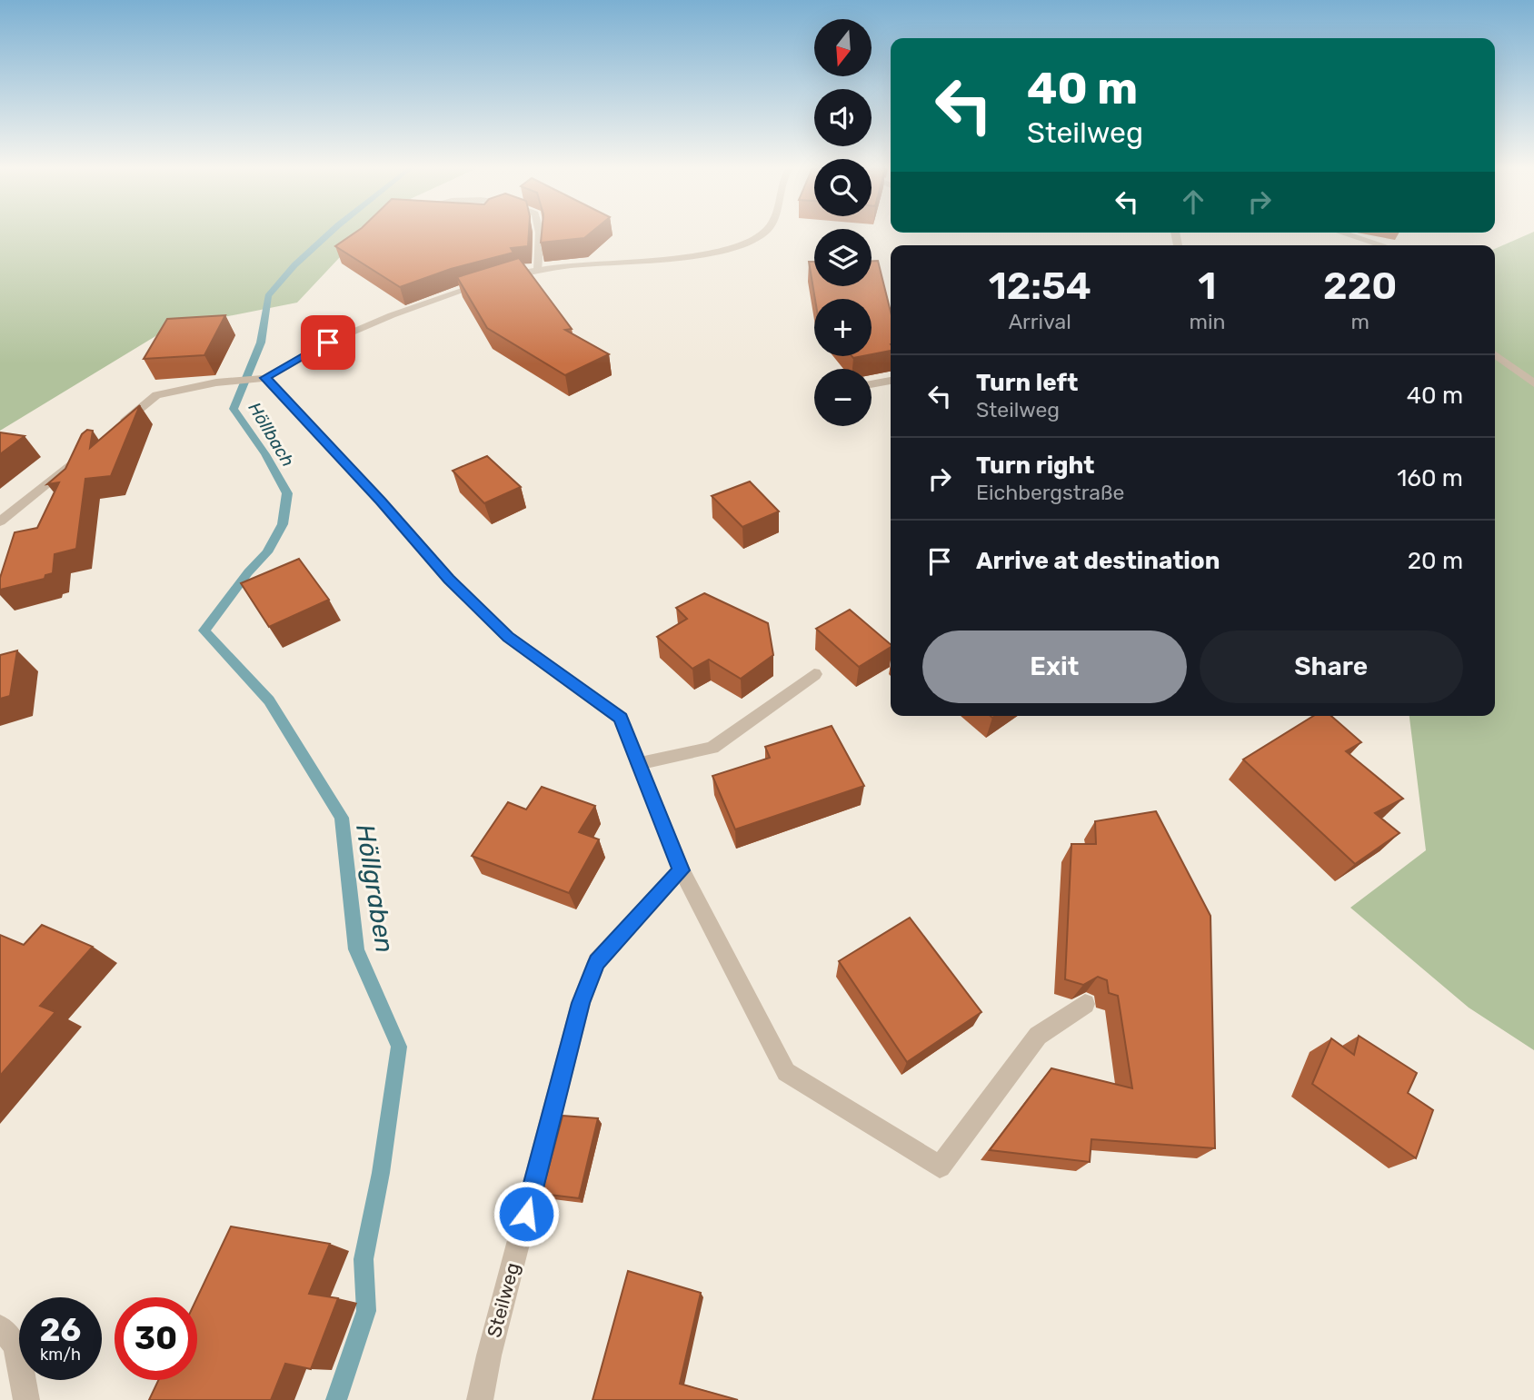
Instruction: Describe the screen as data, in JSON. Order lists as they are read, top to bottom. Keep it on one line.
{"streets":{"street":["Steilweg"]},"water":["Höllbach","Höllgraben"],"north":"bottom","page":{"map_buttons":["+","−"],"turn":["40 m","Steilweg"],"eta":["12:54","Arrival","1","min","220","m"],"list":[{"name":"Turn left","note":"Steilweg","value":"40 m"},{"name":"Turn right","note":"Eichbergstraße","value":"160 m"},{"name":"Arrive at destination","value":"20 m"}],"buttons":["Exit","Share"],"speed":"26 km/h","limit":"30"}}
